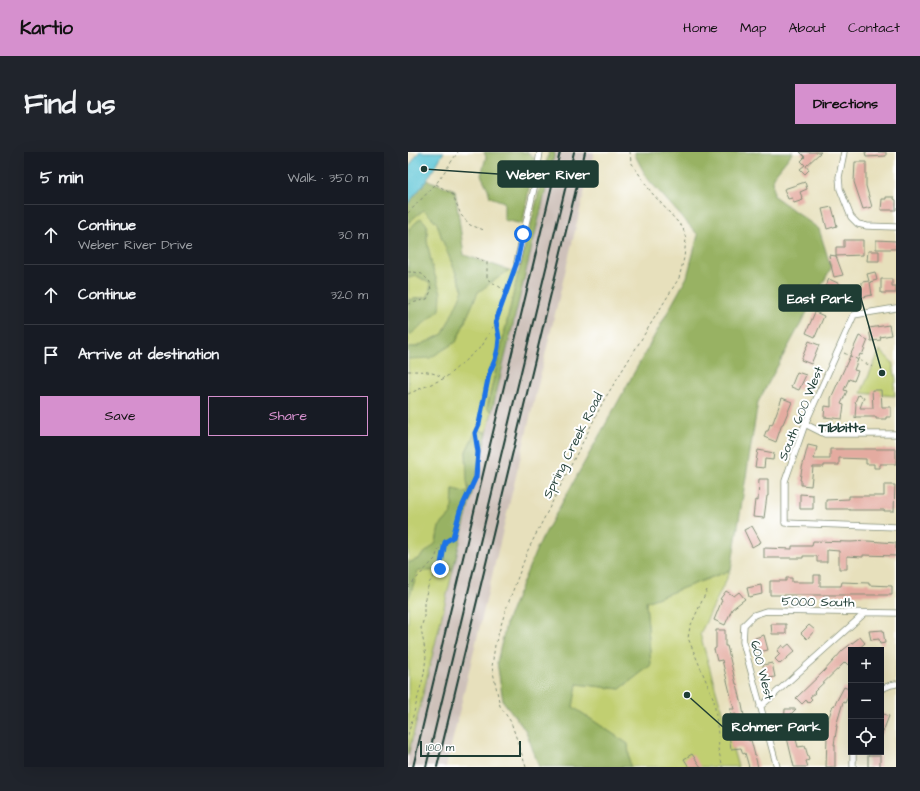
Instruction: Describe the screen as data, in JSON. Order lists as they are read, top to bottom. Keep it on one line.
{"streets":{"street":["South 600 West","5000 South","600 West"],"path":["Spring Creek Road"]},"crossings":[["5000 South","600 West"]],"districts":["Tibbitts"],"places":["Weber River","East Park","Rohmer Park"],"scale_bar":"100 m","page":{"header":"Kartio","nav":["Home","Map","About","Contact"],"buttons":["Directions",["Save","Share"]],"title":"Find us","heading":["5 min","Walk · 350 m"],"list":[["Continue","Weber River Drive","30 m"],["Continue","320 m"],"Arrive at destination"],"map_buttons":["+","−"],"scale":"100 m"}}
